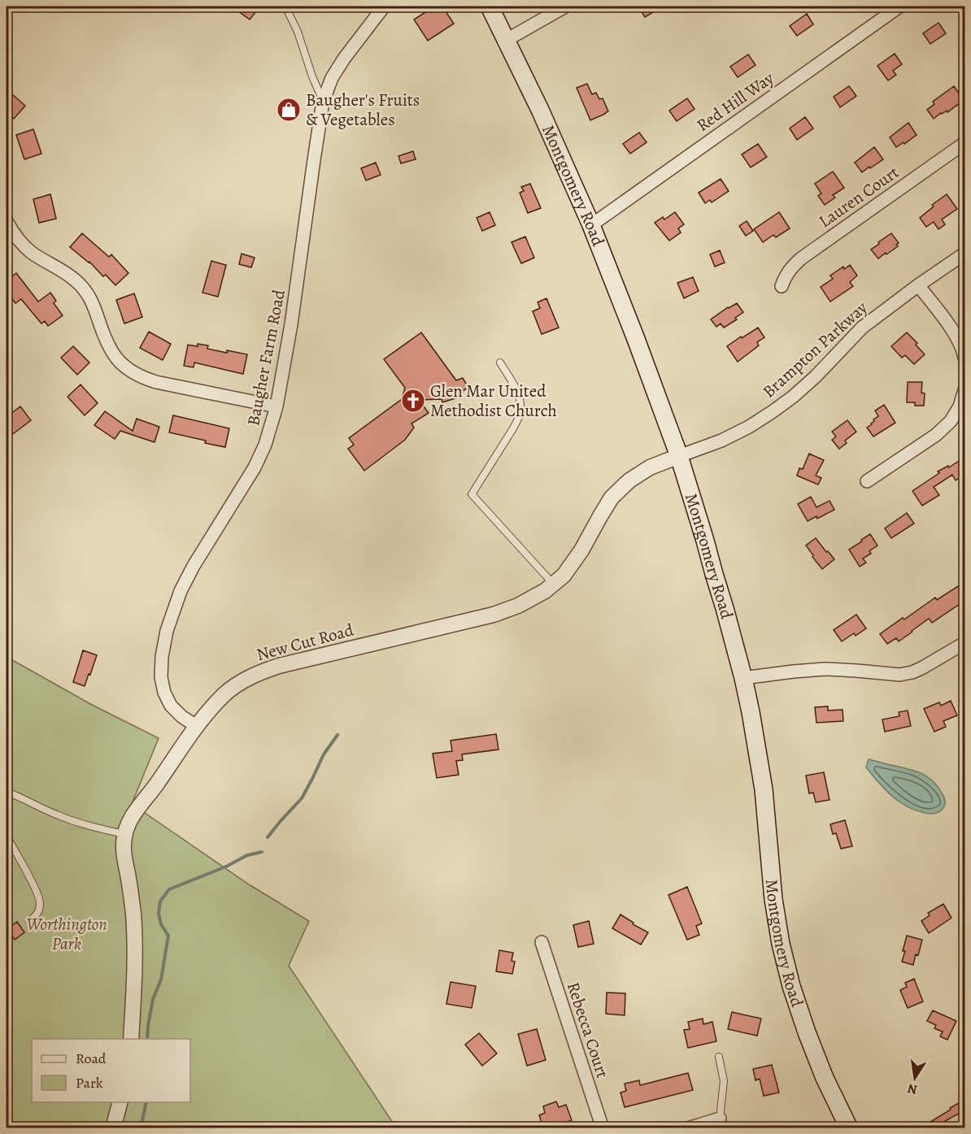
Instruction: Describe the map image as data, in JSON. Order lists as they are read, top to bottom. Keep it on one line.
{"streets":{"main road":["Montgomery Road"],"street":["Red Hill Way","Lauren Court","Brampton Parkway","Baugher Farm Road","New Cut Road","Rebecca Court"]},"crossings":[["Red Hill Way","Montgomery Road"],["Montgomery Road","Brampton Parkway"],["Montgomery Road","New Cut Road"],["Brampton Parkway","New Cut Road"],["Baugher Farm Road","New Cut Road"]],"parks":["Worthington Park"],"places":{"shop":["Baugher's Fruits & Vegetables"],"church":["Glen Mar United Methodist Church"]},"legend":["Road","Park"],"north":"bottom"}
